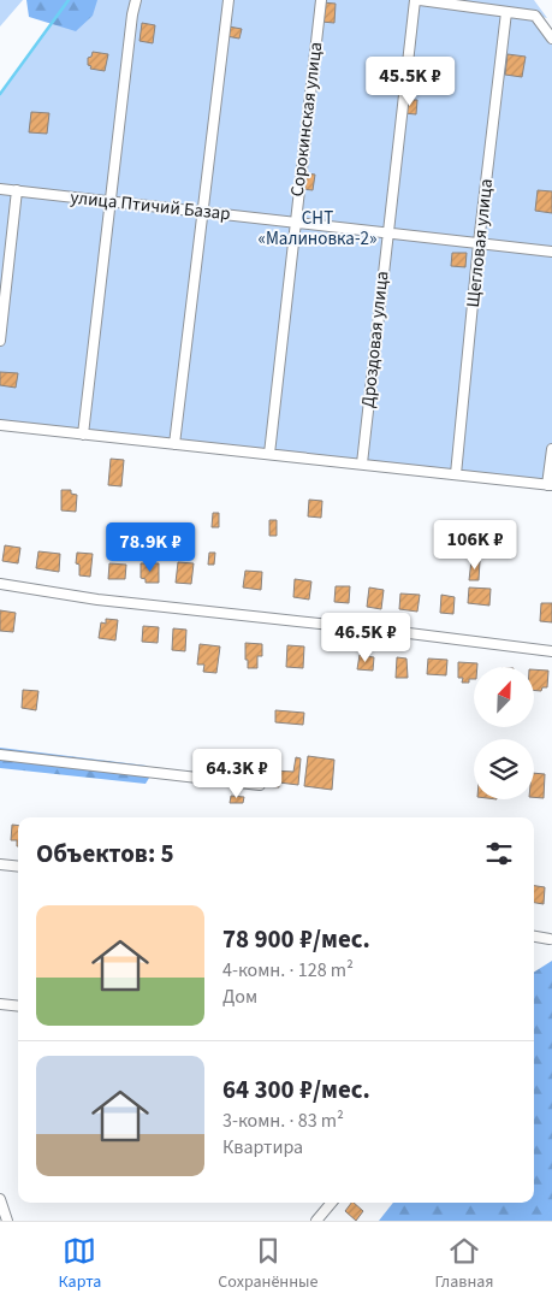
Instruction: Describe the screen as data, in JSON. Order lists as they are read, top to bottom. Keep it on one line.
{"streets":{"street":["Сорокинская улица","улица Птичий Базар","Щегловая улица","Дроздовая улица"]},"crossings":[["Сорокинская улица","улица Птичий Базар"],["улица Птичий Базар","Щегловая улица"],["улица Птичий Базар","Дроздовая улица"]],"parks":["СНТ «Малиновка-2»"],"north":"top right","page":{"price":["45.5K ₽","106K ₽","78.9K ₽","46.5K ₽","64.3K ₽"],"heading":"Объектов: 5","list":[{"name":"78 900 ₽/мес.","note":"4-комн. · 128 m² · Дом"},{"name":"64 300 ₽/мес.","note":"3-комн. · 83 m² · Квартира"}],"tabs":["Карта","Сохранённые","Главная"]}}
